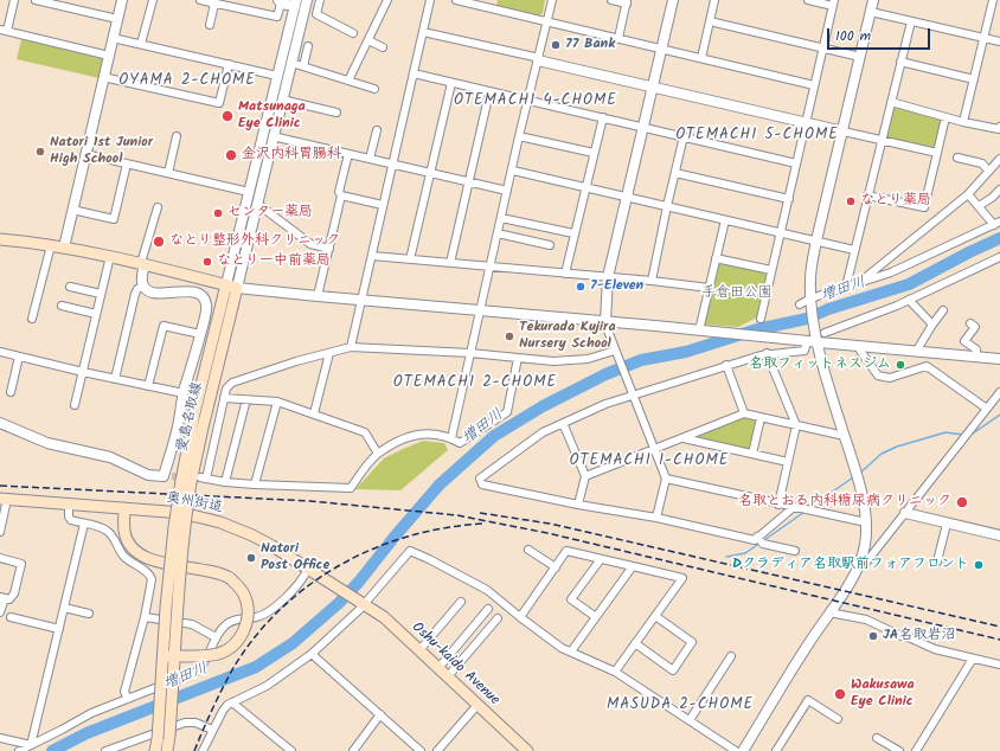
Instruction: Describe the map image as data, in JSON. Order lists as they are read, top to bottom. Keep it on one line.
{"streets":{"main road":["愛島名取線","奥州街道","Oshu-kaido Avenue"]},"crossings":[["奥州街道","Oshu-kaido Avenue"]],"districts":["OYAMA 2-CHOME","OTEMACHI 4-CHOME","OTEMACHI 5-CHOME","OTEMACHI 2-CHOME","OTEMACHI 1-CHOME","MASUDA 2-CHOME"],"water":["増田川"],"parks":["手倉田公園"],"places":["77 Bank","Matsunaga Eye Clinic","Natori 1st Junior High School","金沢内科胃腸科","なとり薬局","センター薬局","なとり整形外科クリニック","なとり一中前薬局","7-Eleven","Tekurada Kujira Nursery School","名取フィットネスジム","名取とおる内科糖尿病クリニック","Natori Post Office","Dクラディア名取駅前フォアフロント","JA名取岩沼","Wakusawa Eye Clinic"],"scale_bar":"100 m"}
